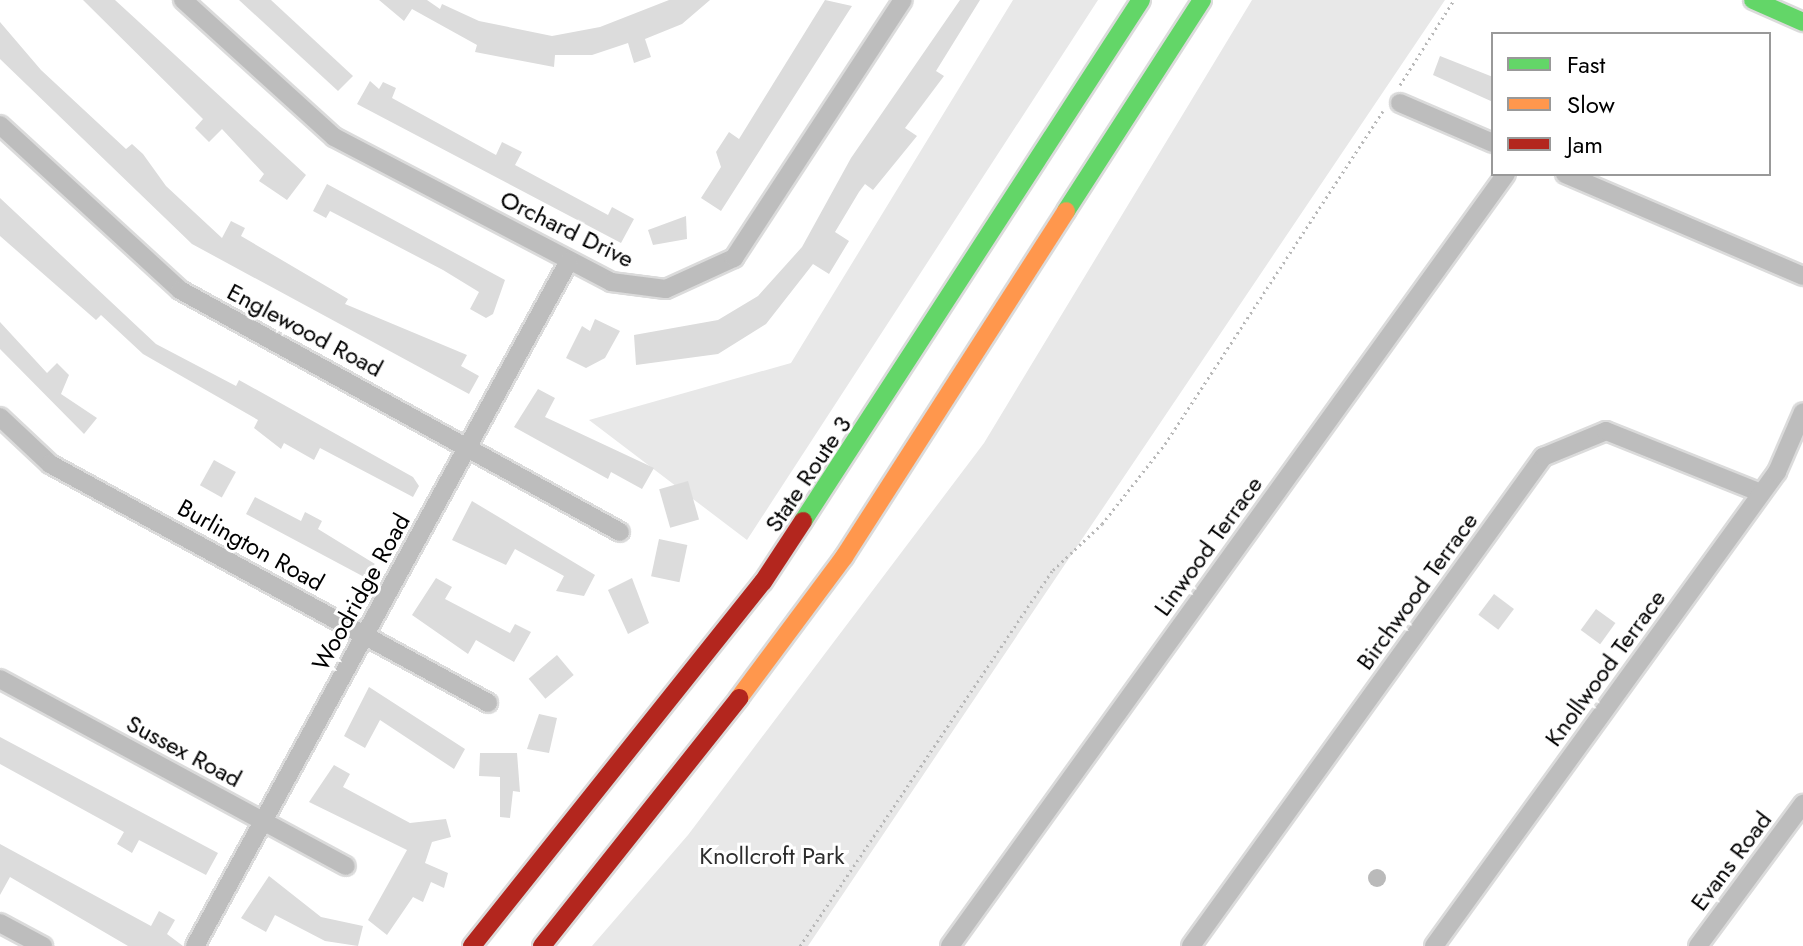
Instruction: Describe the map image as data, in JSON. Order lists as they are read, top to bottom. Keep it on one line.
{"streets":{"main road":["State Route 3"],"street":["Orchard Drive","Englewood Road","Burlington Road","Linwood Terrace","Birchwood Terrace","Woodridge Road","Knollwood Terrace","Sussex Road","Evans Road"]},"crossings":[["Orchard Drive","Woodridge Road"],["Englewood Road","Woodridge Road"],["Burlington Road","Woodridge Road"],["Birchwood Terrace","Knollwood Terrace"],["Woodridge Road","Sussex Road"]],"parks":["Knollcroft Park"],"legend":["Fast","Slow","Jam"]}
